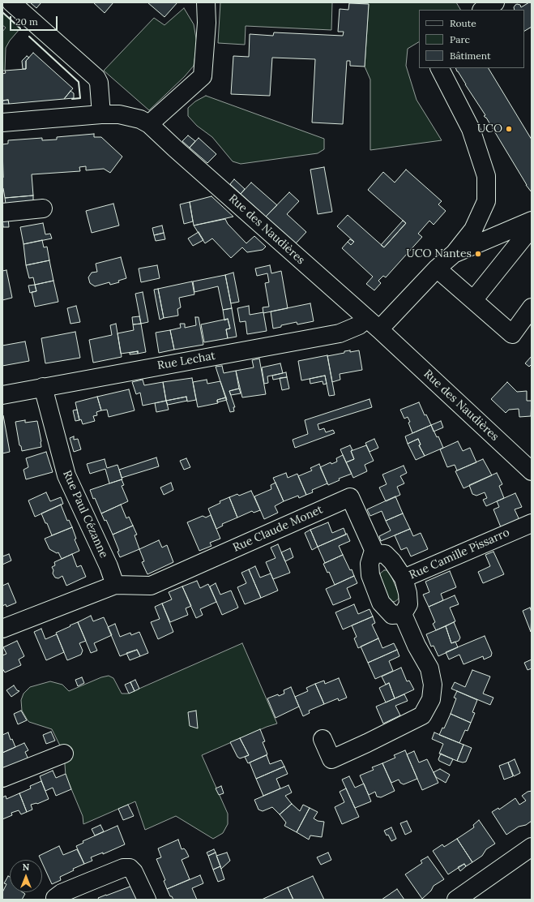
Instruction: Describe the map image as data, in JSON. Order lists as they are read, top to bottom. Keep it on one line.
{"streets":{"street":["Rue des Naudières","Rue Lechat","Rue Paul Cézanne","Rue Claude Monet","Rue Camille Pissarro"]},"crossings":[["Rue des Naudières","Rue Lechat"],["Rue Lechat","Rue Paul Cézanne"],["Rue Paul Cézanne","Rue Claude Monet"]],"places":["UCO","UCO Nantes"],"legend":["Route","Parc","Bâtiment"],"scale_bar":"20 m","north":"top"}
